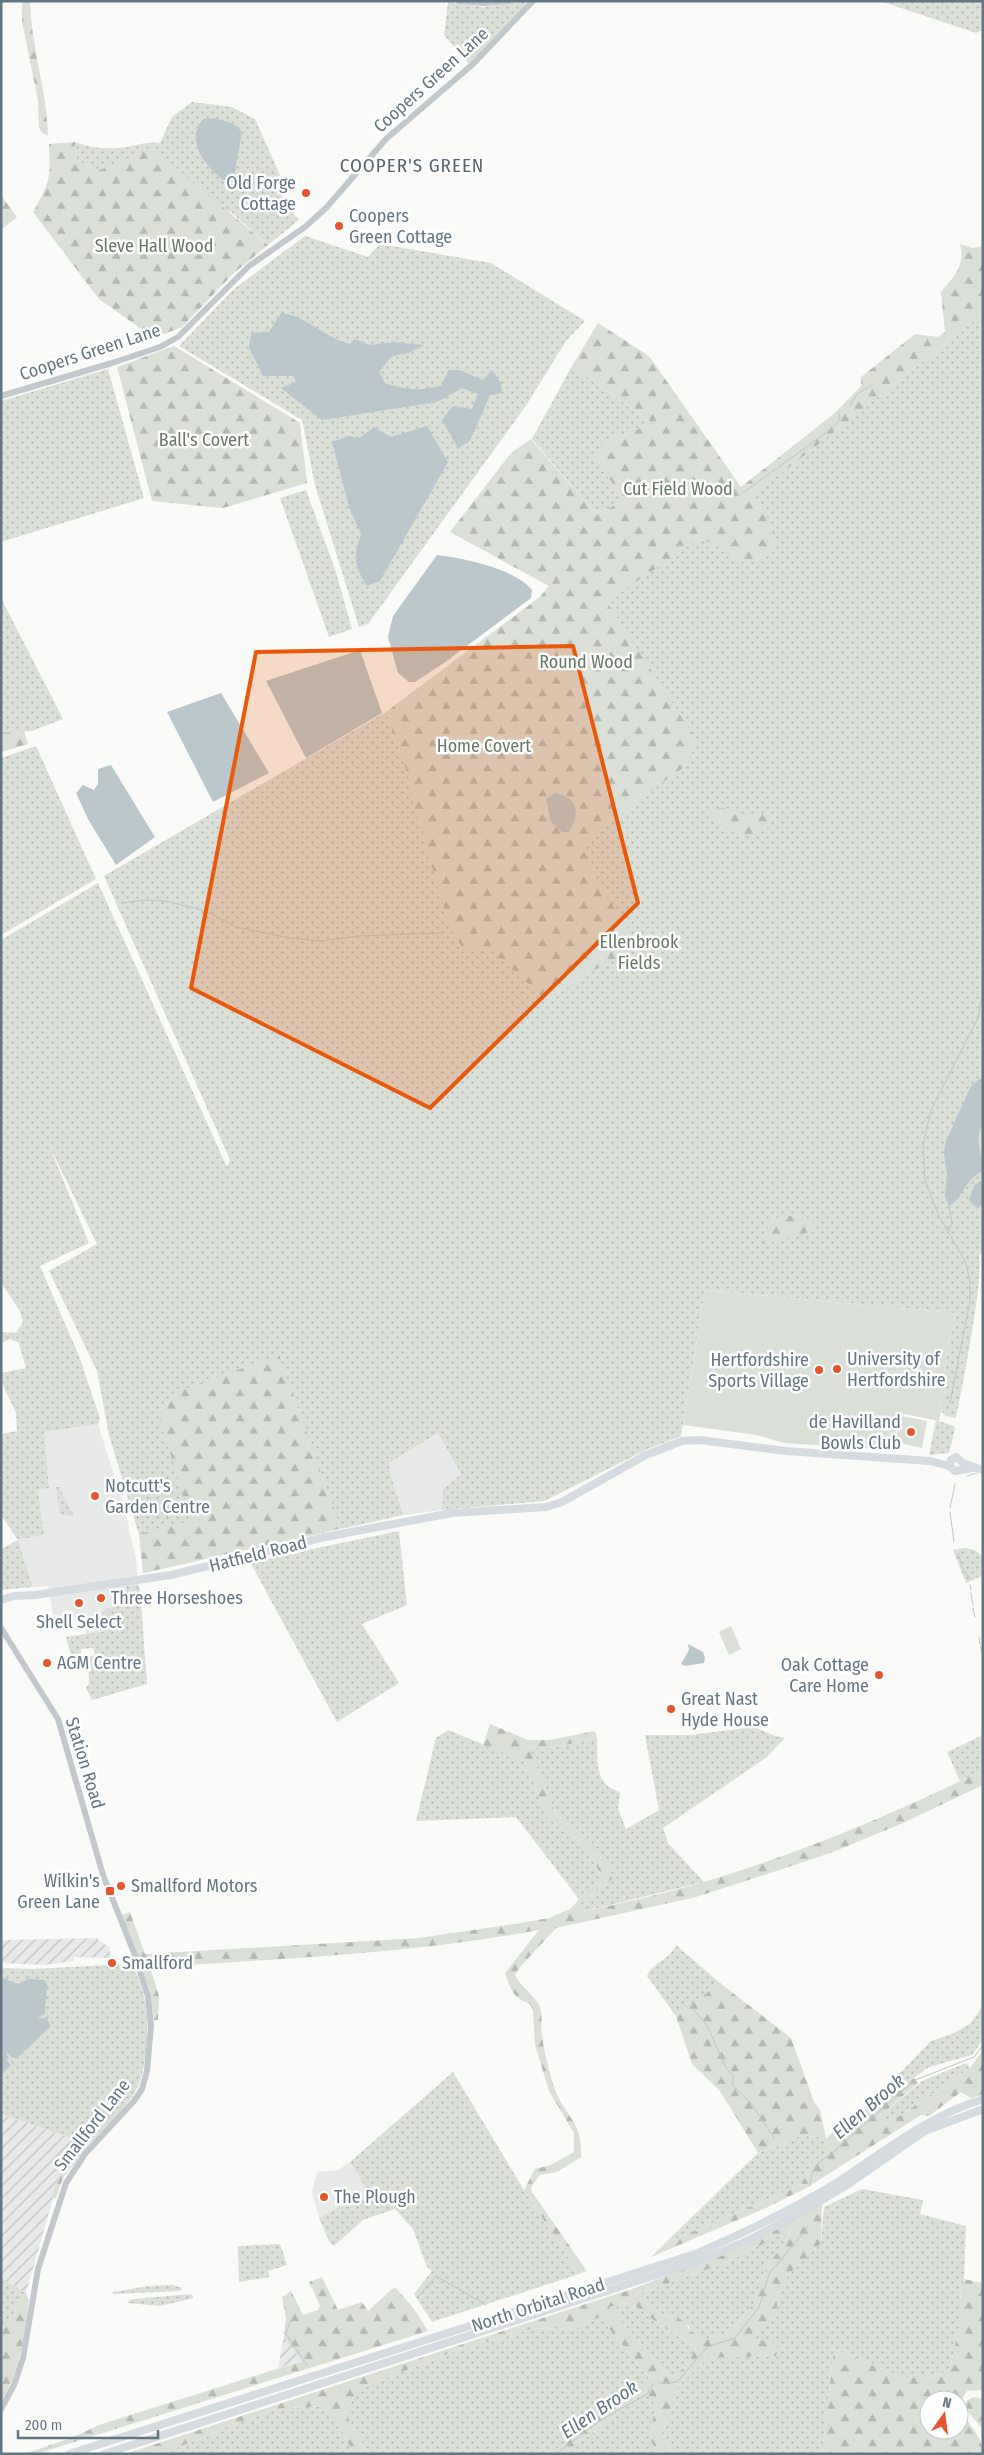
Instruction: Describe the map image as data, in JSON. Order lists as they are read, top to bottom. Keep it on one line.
{"streets":{"main road":["Hatfield Road","North Orbital Road"],"street":["Coopers Green Lane","Station Road","Smallford Lane"]},"crossings":[["Station Road","Smallford Lane"]],"districts":["COOPER'S GREEN"],"water":["Ellen Brook"],"parks":["Sleve Hall Wood","Ball's Covert","Cut Field Wood","Round Wood","Home Covert","Ellenbrook Fields"],"places":{"other":["Old Forge Cottage","Coopers Green Cottage","University of Hertfordshire","Hertfordshire Sports Village","de Havilland Bowls Club","Notcutt's Garden Centre","Three Horseshoes","Shell Select","AGM Centre","Oak Cottage Care Home","Great Nast Hyde House","Smallford Motors","Smallford","The Plough"],"transit":["Wilkin's Green Lane"]},"scale_bar":"200 m","north":"top"}
